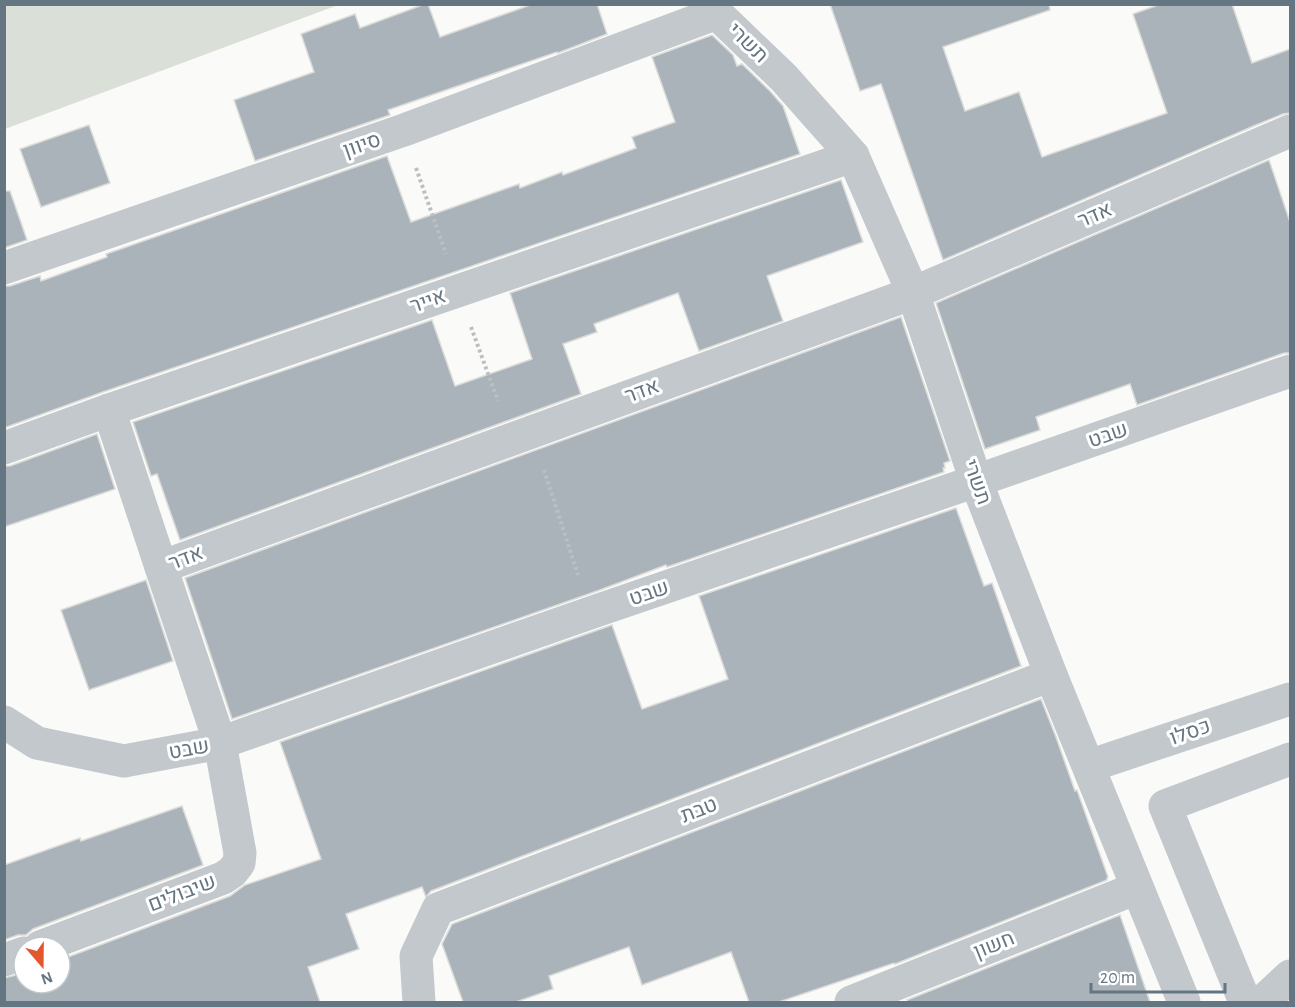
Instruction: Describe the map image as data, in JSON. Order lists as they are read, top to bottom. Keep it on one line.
{"streets":{"street":["תשרי","סיוון","אדר","אייר","שבט","כסלו","טבת","שיבולים","חשון"]},"crossings":[["תשרי","סיוון"],["תשרי","אדר"],["תשרי","אייר"],["תשרי","שבט"],["תשרי","כסלו"],["תשרי","טבת"],["תשרי","חשון"],["אדר","שבט"],["אדר","שיבולים"],["שבט","שיבולים"]],"scale_bar":"20 m","north":"bottom"}
